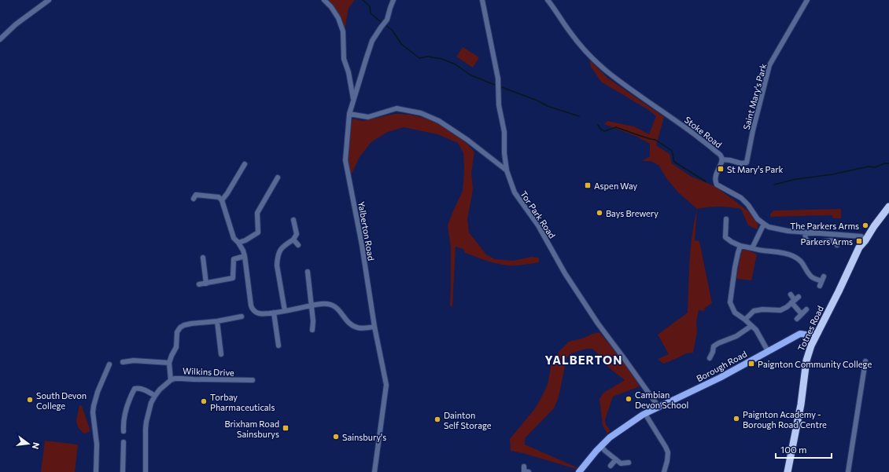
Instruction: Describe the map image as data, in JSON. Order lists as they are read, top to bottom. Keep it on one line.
{"streets":{"highway":["Totnes Road"],"main road":["Borough Road"],"street":["Saint Mary's Park","Stoke Road","Tor Park Road","Yalberton Road","Wilkins Drive"]},"crossings":[["Saint Mary's Park","Stoke Road"],["Tor Park Road","Borough Road"],["Totnes Road","Borough Road"]],"districts":["YALBERTON"],"places":{"transit":["St Mary's Park","Aspen Way","Parkers Arms","Paignton Community College","Brixham Road Sainsburys"],"other":["Bays Brewery","The Parkers Arms","Cambian Devon School","South Devon College","Torbay Pharmaceuticals","Paignton Academy - Borough Road Centre","Dainton Self Storage","Sainsbury's"]},"scale_bar":"100 m","north":"right"}
